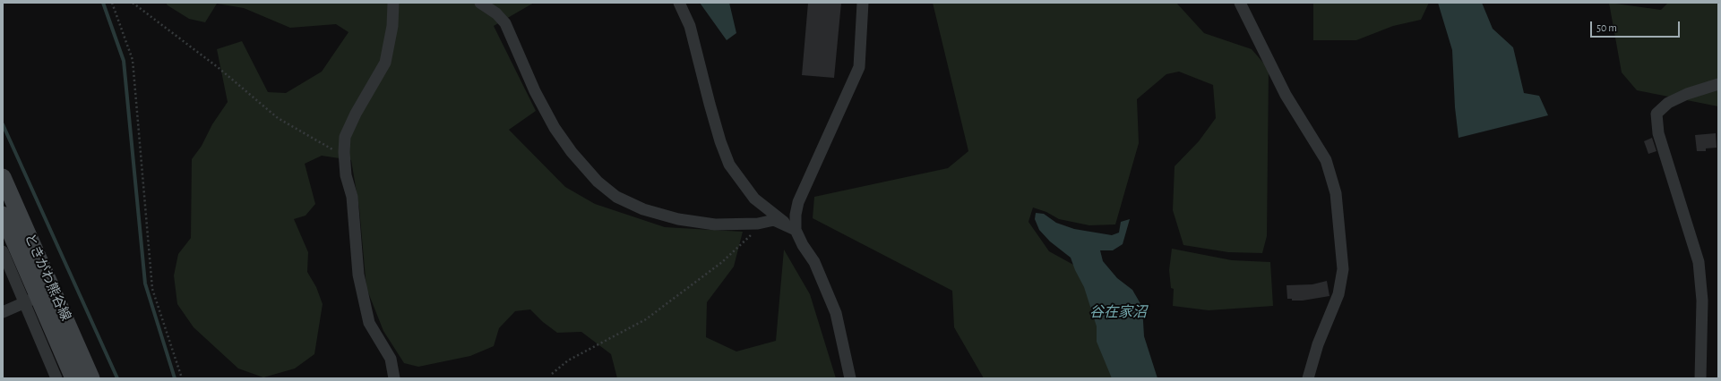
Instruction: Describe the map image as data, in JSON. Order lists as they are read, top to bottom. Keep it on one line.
{"streets":{"main road":["ときがわ熊谷線"]},"water":["谷在家沼"],"scale_bar":"50 m"}
